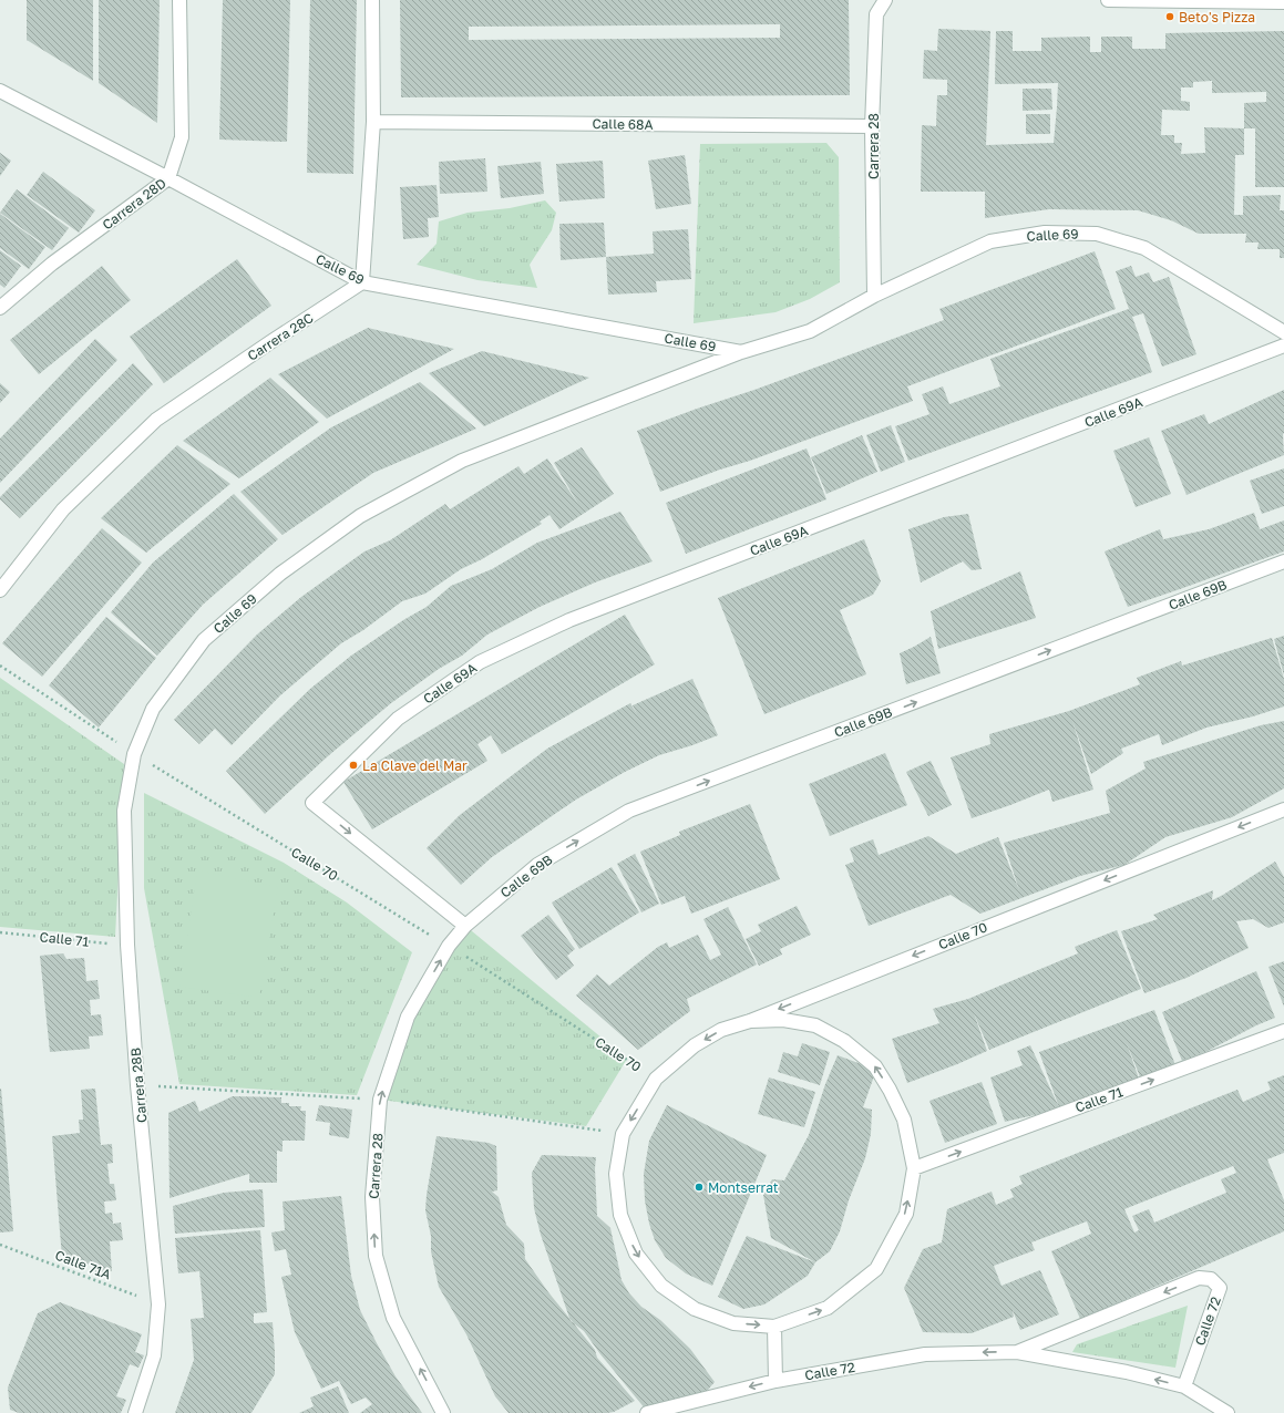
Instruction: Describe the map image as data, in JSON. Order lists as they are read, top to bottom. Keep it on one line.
{"streets":{"street":["Calle 68A","Carrera 28","Carrera 28D","Calle 69","Carrera 28C","Calle 69A","Calle 69B","Calle 70","Calle 71","Carrera 28B","Calle 72"],"path":["Calle 71A"]},"crossings":[["Calle 68A","Carrera 28"],["Carrera 28","Calle 69"],["Carrera 28","Calle 69A"],["Carrera 28","Calle 69B"],["Carrera 28","Calle 70"],["Carrera 28D","Calle 69"],["Calle 69","Carrera 28C"],["Calle 69","Calle 70"],["Calle 69","Carrera 28B"],["Calle 69A","Calle 69B"],["Calle 70","Carrera 28B"],["Calle 71","Carrera 28B"],["Carrera 28B","Calle 71A"]],"one_way":["Carrera 28","Calle 69B","Calle 70","Calle 71","Calle 72"],"places":["Beto's Pizza","La Clave del Mar","Montserrat"]}
